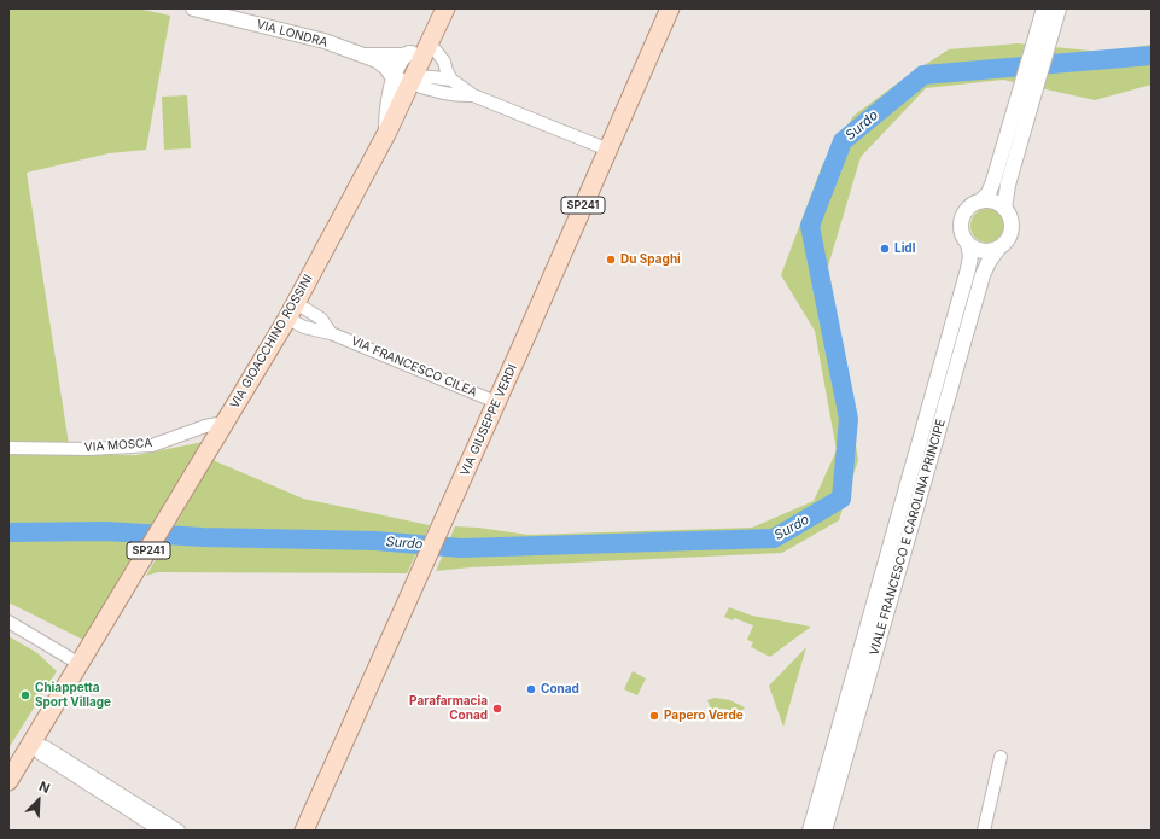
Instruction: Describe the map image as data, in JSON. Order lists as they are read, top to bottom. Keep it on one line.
{"streets":{"main road":["SP241","VIA GIOACCHINO ROSSINI","VIA GIUSEPPE VERDI"],"street":["VIA LONDRA","VIA FRANCESCO CILEA","VIA MOSCA","VIALE FRANCESCO E CAROLINA PRINCIPE"]},"crossings":[["VIA LONDRA","VIA GIOACCHINO ROSSINI"],["SP241","VIA GIOACCHINO ROSSINI"],["VIA GIOACCHINO ROSSINI","VIA FRANCESCO CILEA"],["VIA GIOACCHINO ROSSINI","VIA MOSCA"],["VIA FRANCESCO CILEA","VIA GIUSEPPE VERDI"]],"water":["Surdo"],"places":["Lidl","Du Spaghi","Conad","Chiappetta Sport Village","Parafarmacia Conad","Papero Verde"],"north":"top right"}
